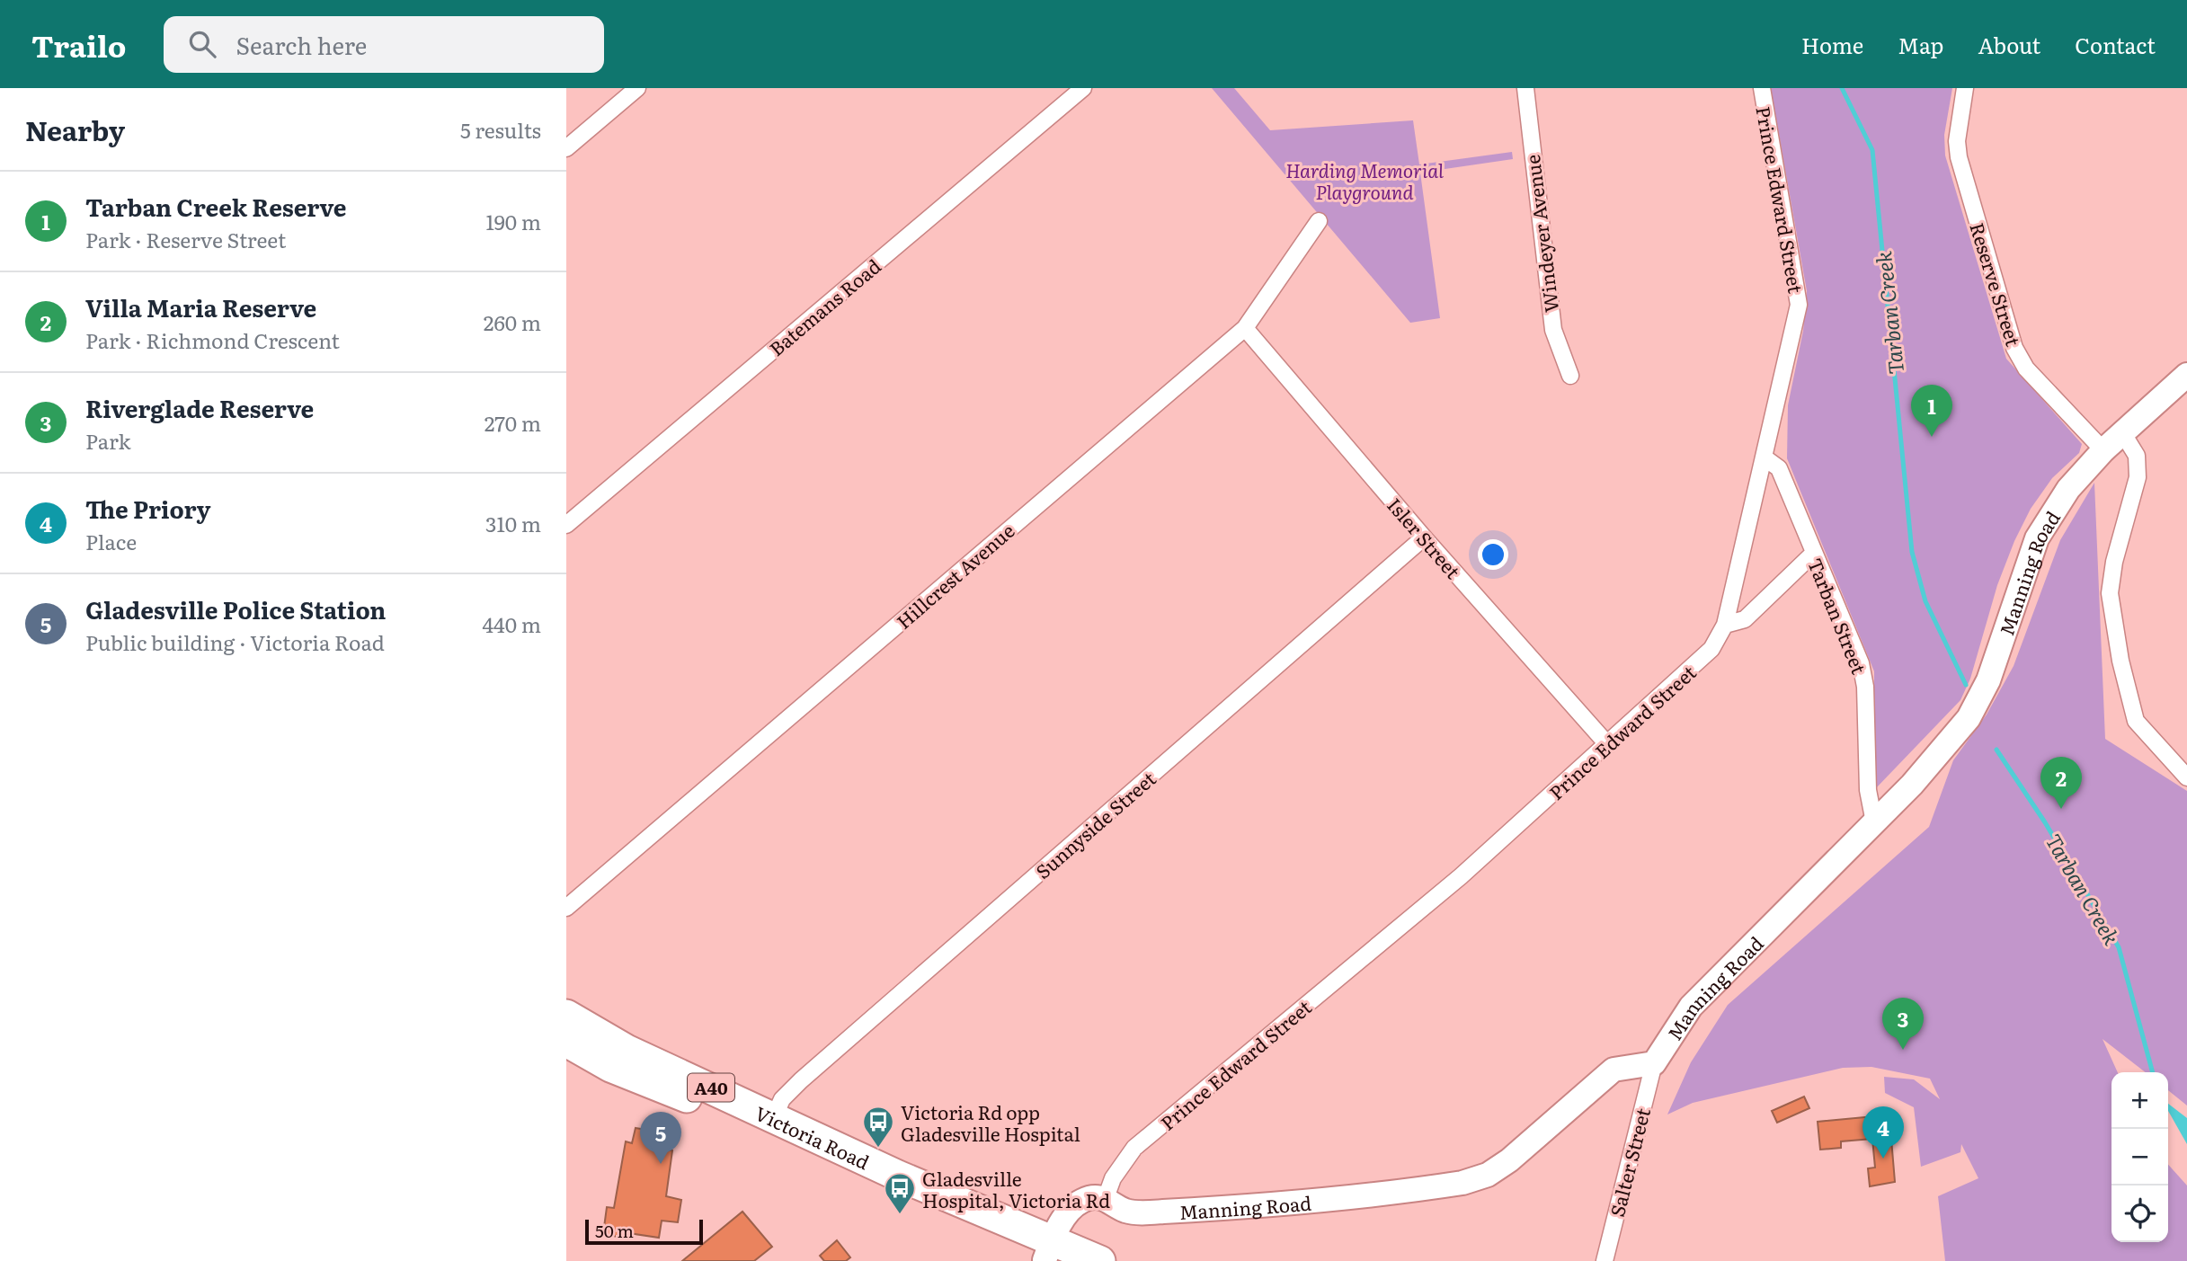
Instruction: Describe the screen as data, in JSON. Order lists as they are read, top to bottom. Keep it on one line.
{"streets":{"highway":["A40","Victoria Road"],"street":["Prince Edward Street","Windeyer Avenue","Reserve Street","Batemans Road","Isler Street","Manning Road","Hillcrest Avenue","Tarban Street","Sunnyside Street","Salter Street"]},"crossings":[["Prince Edward Street","Isler Street"],["Prince Edward Street","Manning Road"],["Prince Edward Street","Tarban Street"],["Reserve Street","Manning Road"],["Isler Street","Hillcrest Avenue"],["Isler Street","Sunnyside Street"],["Manning Road","Tarban Street"],["Manning Road","Salter Street"],["Sunnyside Street","Victoria Road"]],"water":["Tarban Creek"],"parks":["Harding Memorial Playground"],"places":{"bus stop":["Victoria Rd opp Gladesville Hospital","Gladesville Hospital, Victoria Rd"]},"scale_bar":"50 m","page":{"header":"Trailo","search":"Search here","nav":["Home","Map","About","Contact"],"heading":["Nearby","5 results"],"list":[{"mark":"1","name":"Tarban Creek Reserve","note":"Park · Reserve Street","value":"190 m"},{"mark":"2","name":"Villa Maria Reserve","note":"Park · Richmond Crescent","value":"260 m"},{"mark":"3","name":"Riverglade Reserve","note":"Park","value":"270 m"},{"mark":"4","name":"The Priory","note":"Place","value":"310 m"},{"mark":"5","name":"Gladesville Police Station","note":"Public building · Victoria Road","value":"440 m"}],"pins":["1","2","3","4","5"],"map_buttons":["+","−"],"scale":"50 m"}}
